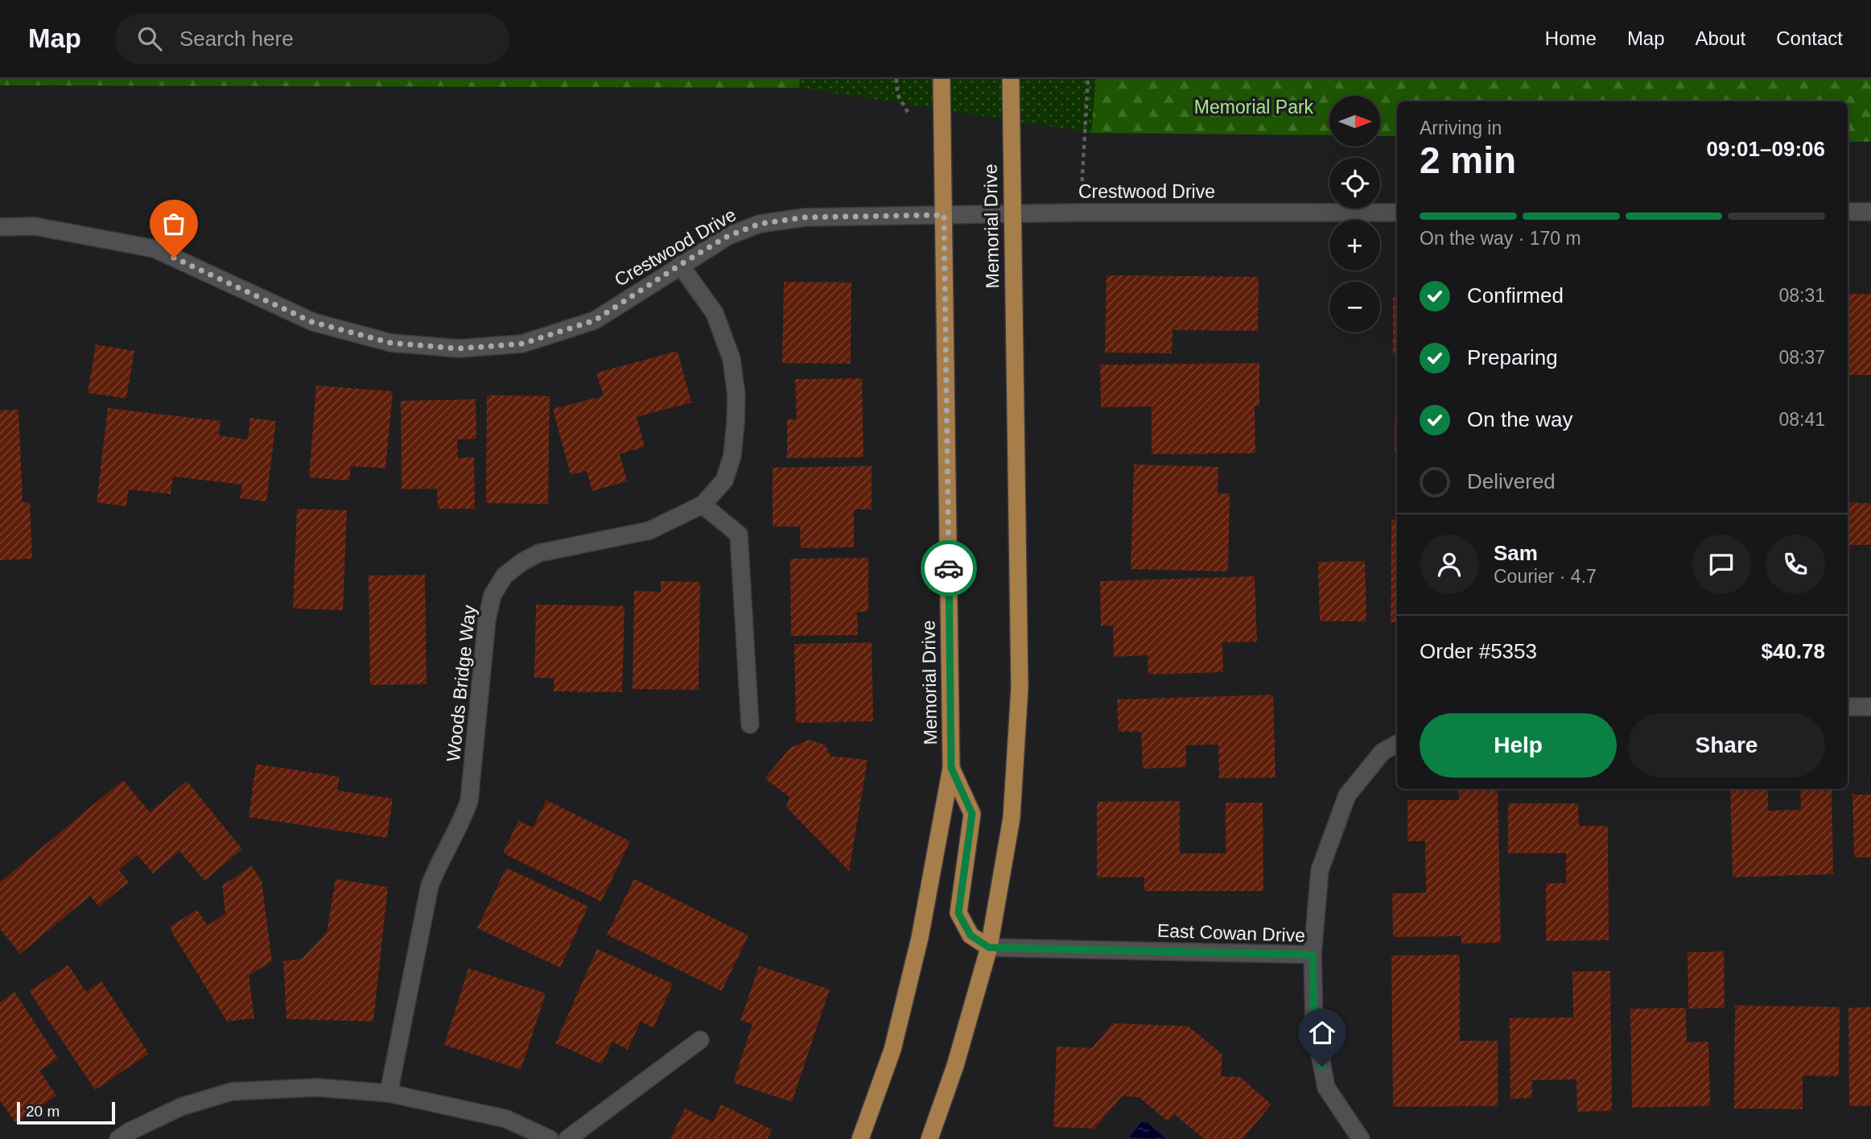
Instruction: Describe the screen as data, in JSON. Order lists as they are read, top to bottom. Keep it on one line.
{"streets":{"main road":["Memorial Drive"],"street":["Crestwood Drive","Woods Bridge Way","East Cowan Drive"]},"crossings":[["Crestwood Drive","Memorial Drive"],["Crestwood Drive","Woods Bridge Way"],["Memorial Drive","East Cowan Drive"]],"parks":["Memorial Park"],"scale_bar":"20 m","north":"right","page":{"header":"Map","search":"Search here","nav":["Home","Map","About","Contact"],"map_buttons":["+","−"],"heading":["2 min","Arriving in","09:01–09:06"],"panel":["Sam","Courier · 4.7","Order #5353","$40.78"],"bar":"On the way · 170 m","list":[["Confirmed","08:31"],["Preparing","08:37"],["On the way","08:41"],"Delivered"],"buttons":["Help","Share"],"scale":"20 m"}}
